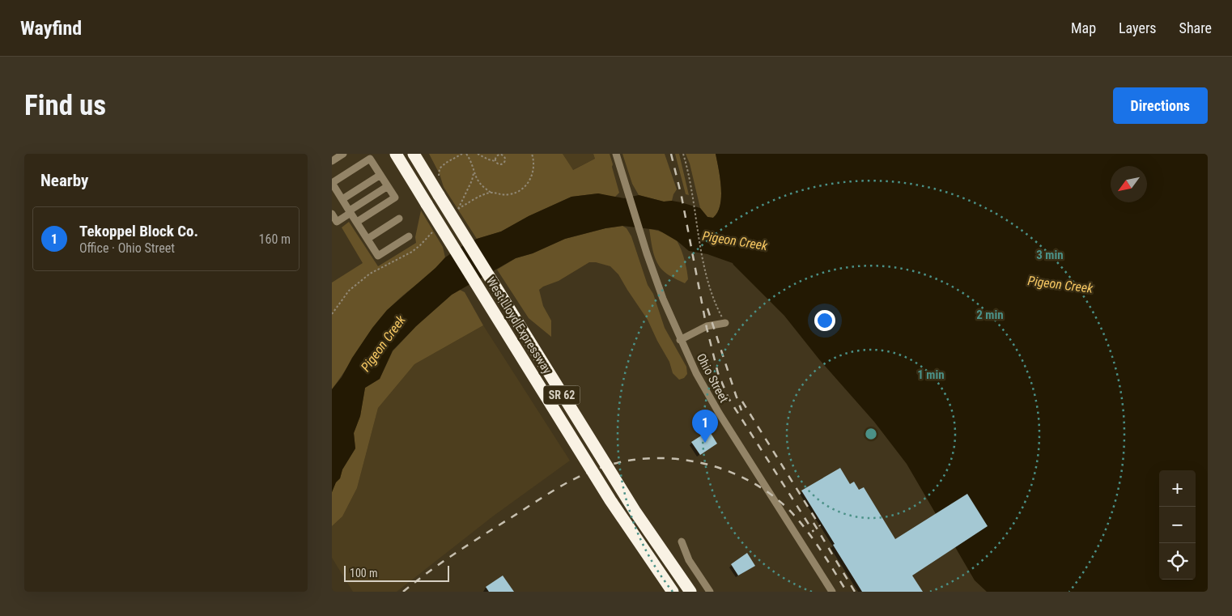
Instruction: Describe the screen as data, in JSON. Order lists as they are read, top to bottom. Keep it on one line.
{"streets":{"highway":["West Lloyd Expressway","SR 62"],"street":["Ohio Street"]},"water":["Pigeon Creek"],"scale_bar":"100 m","north":"bottom left","page":{"header":"Wayfind","nav":["Map","Layers","Share"],"buttons":"Directions","title":"Find us","heading":"Nearby","list":[{"mark":"1","name":"Tekoppel Block Co.","note":"Office · Ohio Street","value":"160 m"}],"pins":"1","map_buttons":["+","−"],"scale":"100 m"},"rings":["3 min","2 min","1 min"]}
